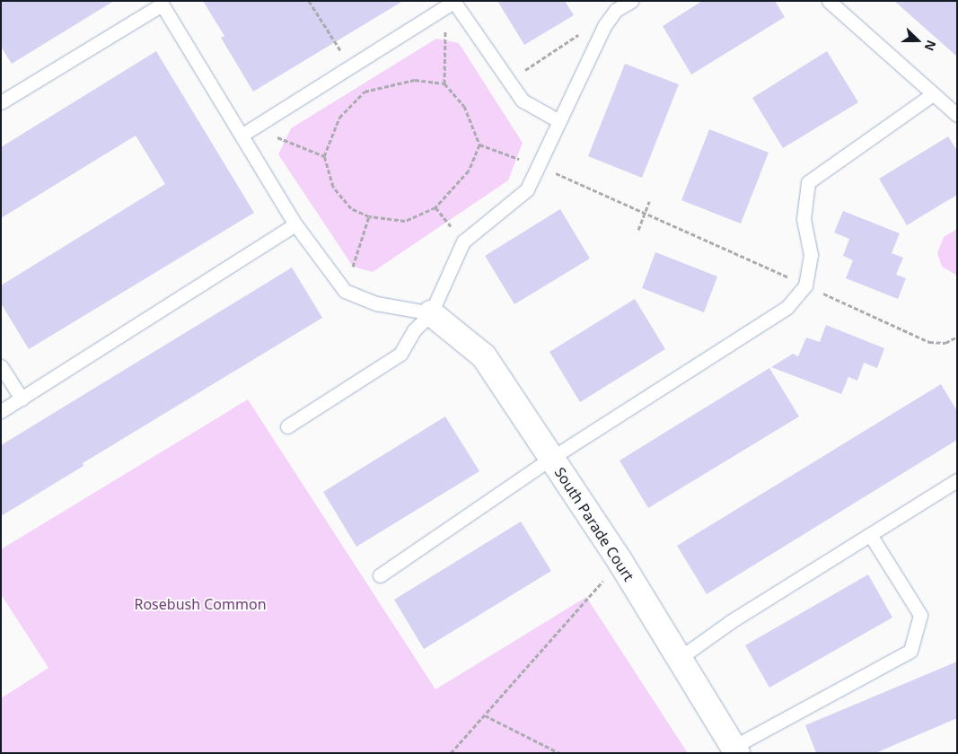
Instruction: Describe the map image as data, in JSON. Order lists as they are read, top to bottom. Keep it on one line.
{"streets":{"street":["South Parade Court"]},"parks":["Rosebush Common"],"north":"right"}
